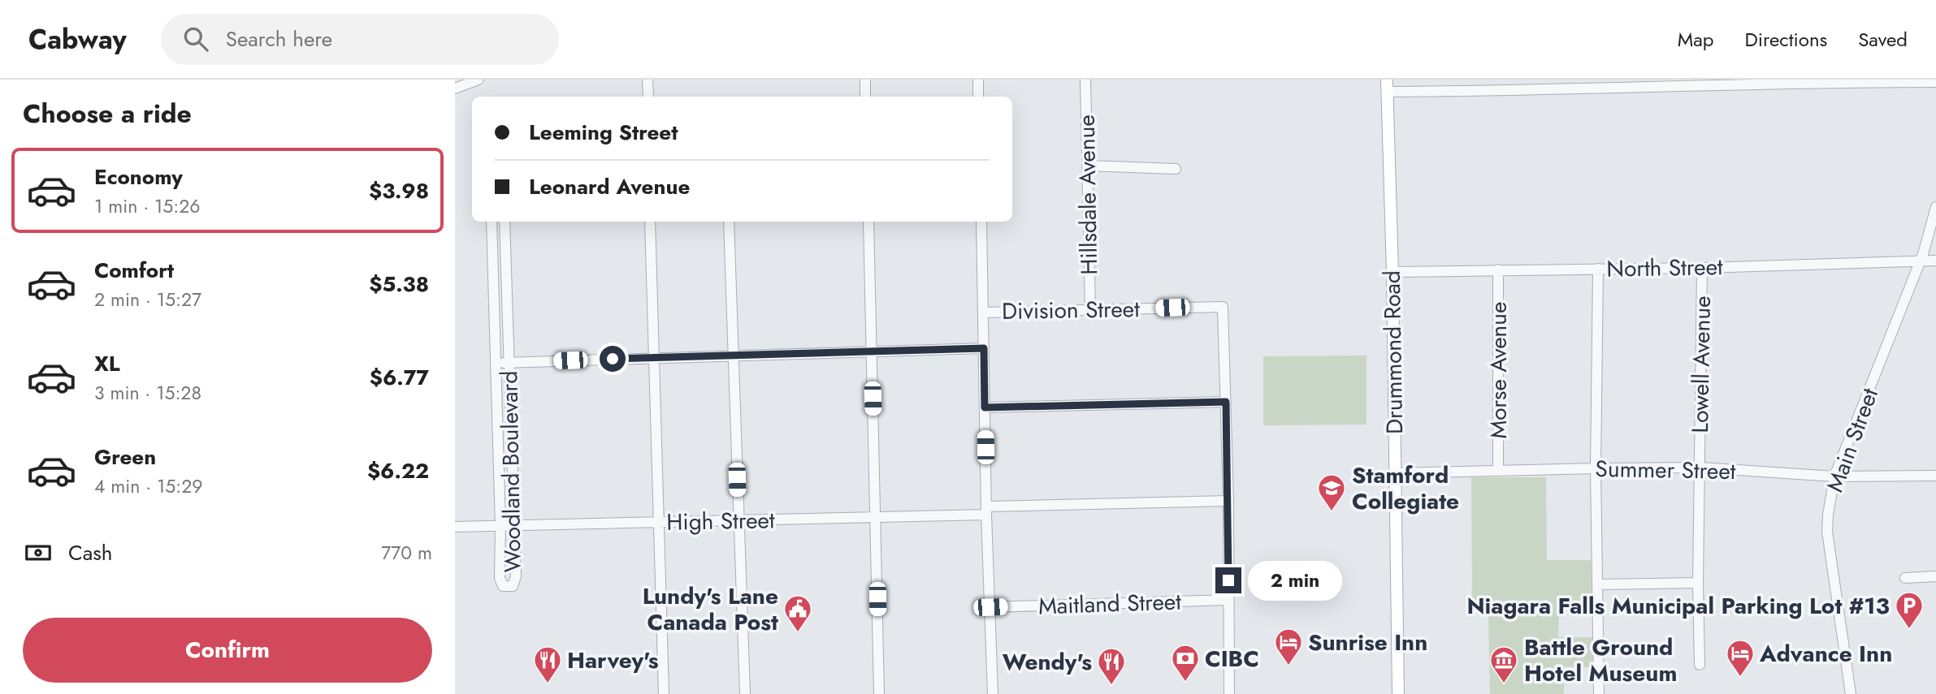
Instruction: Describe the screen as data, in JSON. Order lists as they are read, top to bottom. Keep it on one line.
{"streets":{"main road":["Drummond Road"],"street":["Hillsdale Avenue","North Street","Division Street","Lowell Avenue","Morse Avenue","Main Street","Summer Street","Woodland Boulevard","High Street","Maitland Street"]},"crossings":[["Hillsdale Avenue","Division Street"],["North Street","Drummond Road"],["North Street","Lowell Avenue"],["North Street","Morse Avenue"],["North Street","Main Street"],["Drummond Road","Summer Street"],["Lowell Avenue","Summer Street"],["Morse Avenue","Summer Street"],["Main Street","Summer Street"],["Woodland Boulevard","High Street"]],"places":{"school or university":["Stamford Collegiate"],"parking":["Niagara Falls Municipal Parking Lot #13"],"public building":["Lundy's Lane Canada Post"],"hotel":["Sunrise Inn","Advance Inn"],"bank":["CIBC"],"restaurant":["Harvey's","Wendy's"],"museum":["Battle Ground Hotel Museum"]},"page":{"header":"Cabway","search":"Search here","nav":["Map","Directions","Saved"],"heading":"Choose a ride","banner":["Leeming Street","Leonard Avenue"],"list":[{"name":"Economy","note":"1 min · 15:26","value":"$3.98"},{"name":"Comfort","note":"2 min · 15:27","value":"$5.38"},{"name":"XL","note":"3 min · 15:28","value":"$6.77"},{"name":"Green","note":"4 min · 15:29","value":"$6.22"}],"pay":["Cash","770 m"],"bubble":"2 min","buttons":"Confirm"}}
